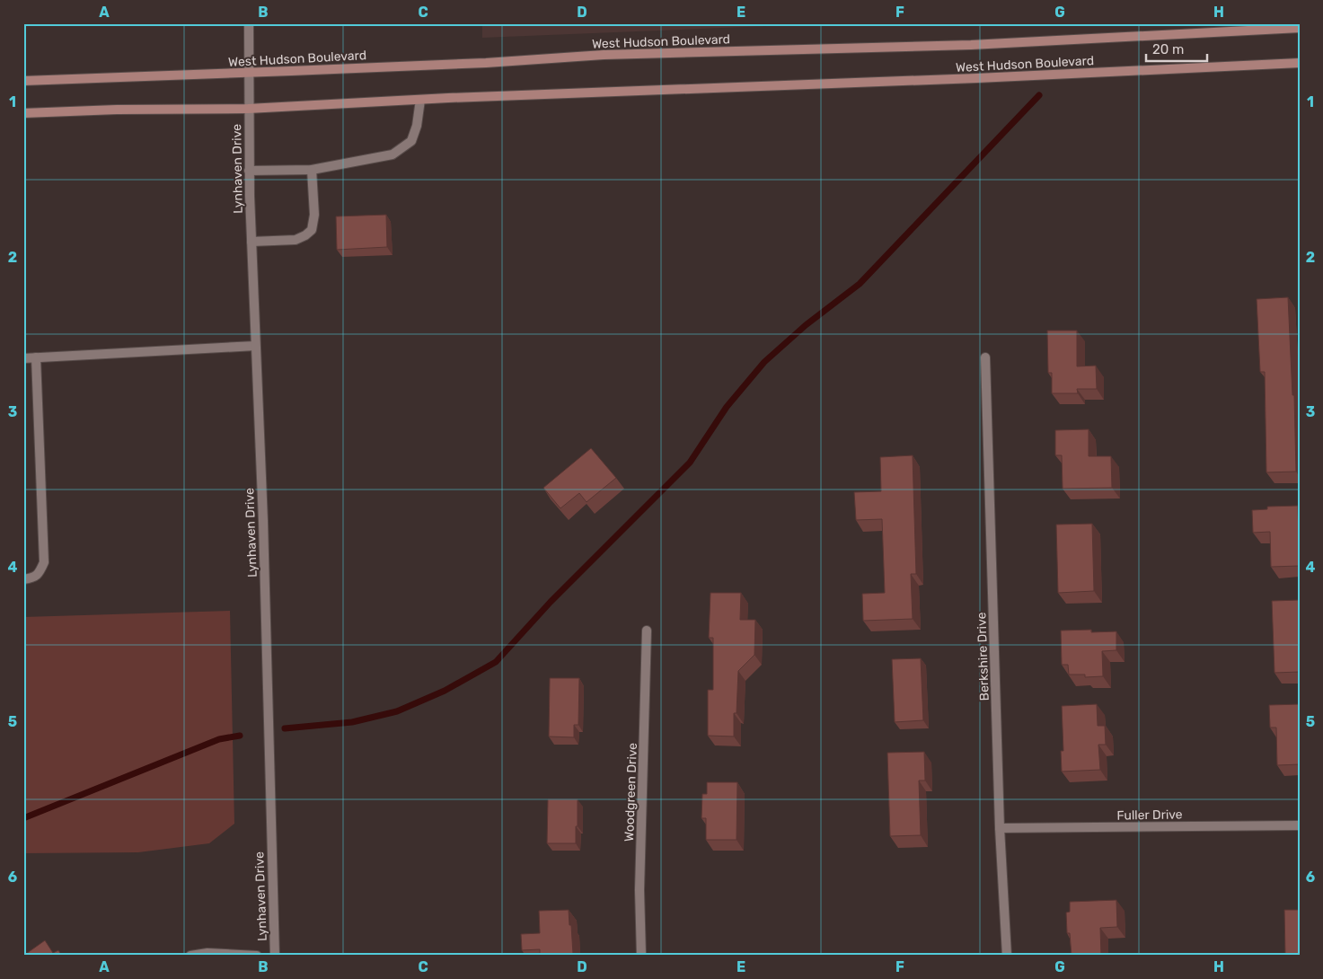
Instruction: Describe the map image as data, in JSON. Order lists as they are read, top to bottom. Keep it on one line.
{"streets":{"main road":["West Hudson Boulevard"],"street":["Lynhaven Drive","Berkshire Drive","Woodgreen Drive","Fuller Drive"]},"crossings":[["West Hudson Boulevard","Lynhaven Drive"],["Berkshire Drive","Fuller Drive"]],"scale_bar":"20 m","grid":{"columns":["A","B","C","D","E","F","G","H"],"rows":["1","2","3","4","5","6"]}}
